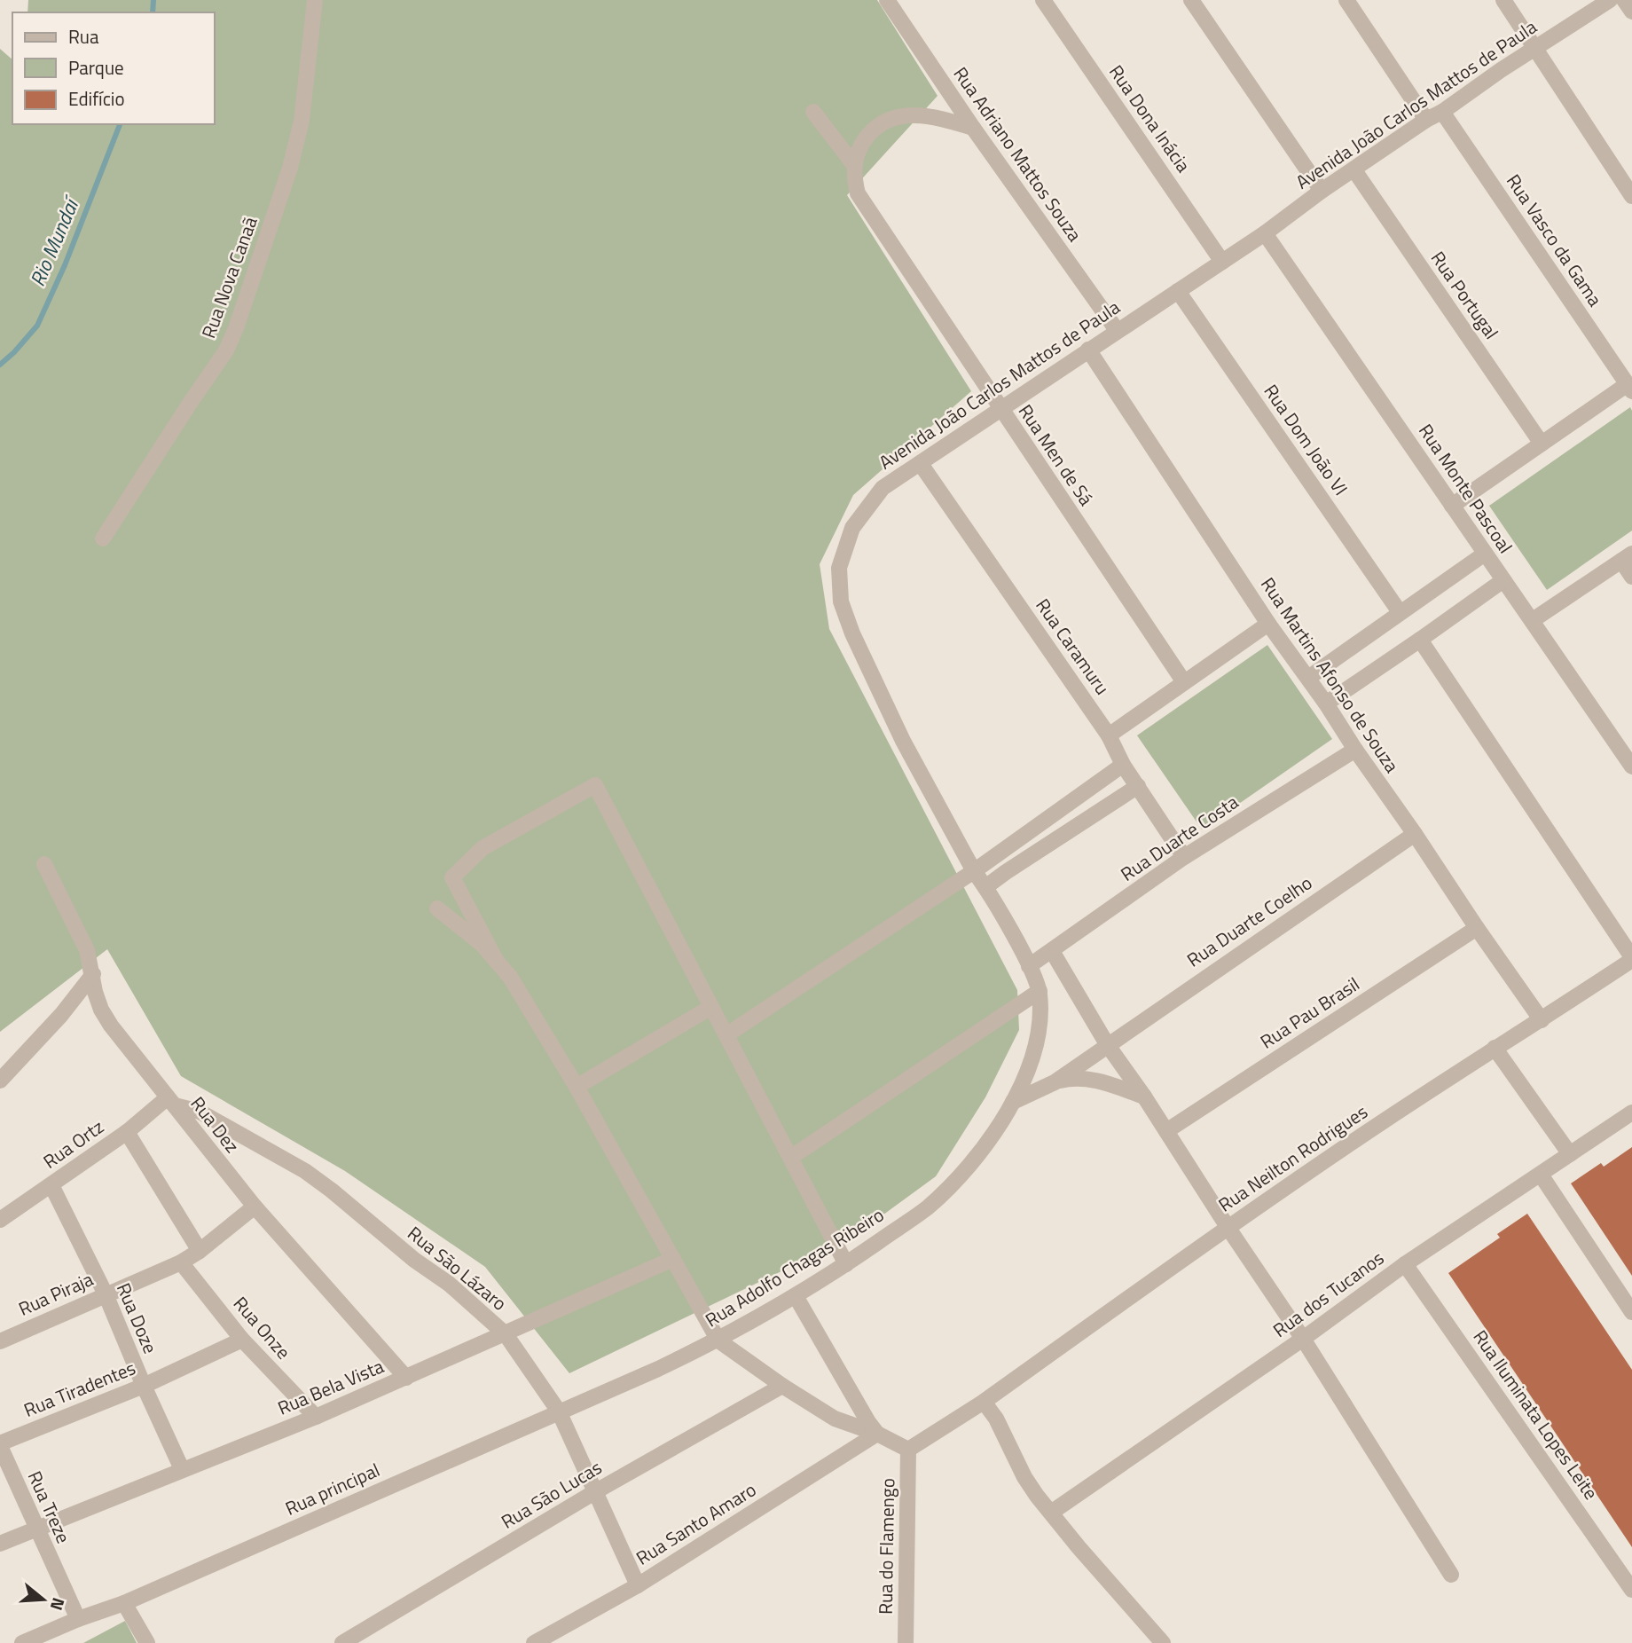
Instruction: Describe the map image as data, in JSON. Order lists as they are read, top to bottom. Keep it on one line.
{"streets":{"street":["Avenida João Carlos Mattos de Paula","Rua Dona Inácia","Rua Adriano Mattos Souza","Rua Vasco da Gama","Rua Nova Canaã","Rua Portugal","Rua Dom João VI","Rua Men de Sá","Rua Monte Pascoal","Rua Caramuru","Rua Martins Afonso de Souza","Rua Duarte Costa","Rua Duarte Coelho","Rua Pau Brasil","Rua Dez","Rua Ortz","Rua Neilton Rodrigues","Rua Adolfo Chagas Ribeiro","Rua São Lázaro","Rua Piraja","Rua dos Tucanos","Rua Doze","Rua Onze","Rua Bela Vista","Rua Tiradentes","Rua Iluminata Lopes Leite","Rua principal","Rua São Lucas","Rua Treze","Rua Santo Amaro","Rua do Flamengo"]},"crossings":[["Avenida João Carlos Mattos de Paula","Rua Dona Inácia"],["Avenida João Carlos Mattos de Paula","Rua Adriano Mattos Souza"],["Avenida João Carlos Mattos de Paula","Rua Vasco da Gama"],["Avenida João Carlos Mattos de Paula","Rua Portugal"],["Avenida João Carlos Mattos de Paula","Rua Dom João VI"],["Avenida João Carlos Mattos de Paula","Rua Men de Sá"],["Avenida João Carlos Mattos de Paula","Rua Monte Pascoal"],["Avenida João Carlos Mattos de Paula","Rua Caramuru"],["Avenida João Carlos Mattos de Paula","Rua Martins Afonso de Souza"],["Avenida João Carlos Mattos de Paula","Rua Duarte Costa"],["Avenida João Carlos Mattos de Paula","Rua Adolfo Chagas Ribeiro"],["Rua Caramuru","Rua Duarte Costa"],["Rua Martins Afonso de Souza","Rua Duarte Costa"],["Rua Martins Afonso de Souza","Rua Duarte Coelho"],["Rua Martins Afonso de Souza","Rua Pau Brasil"],["Rua Martins Afonso de Souza","Rua Neilton Rodrigues"],["Rua Dez","Rua Ortz"],["Rua Dez","Rua São Lázaro"],["Rua Dez","Rua Piraja"],["Rua Dez","Rua Bela Vista"],["Rua Ortz","Rua São Lázaro"],["Rua Ortz","Rua Doze"],["Rua Neilton Rodrigues","Rua do Flamengo"],["Rua Adolfo Chagas Ribeiro","Rua principal"],["Rua São Lázaro","Rua Bela Vista"],["Rua São Lázaro","Rua principal"],["Rua São Lázaro","Rua São Lucas"],["Rua São Lázaro","Rua Santo Amaro"],["Rua Piraja","Rua Doze"],["Rua Piraja","Rua Onze"],["Rua dos Tucanos","Rua Iluminata Lopes Leite"],["Rua Doze","Rua Bela Vista"],["Rua Doze","Rua Tiradentes"],["Rua Onze","Rua Bela Vista"],["Rua Onze","Rua Tiradentes"],["Rua Bela Vista","Rua Treze"],["Rua Tiradentes","Rua Treze"],["Rua principal","Rua Treze"]],"water":["Rio Mundaí"],"legend":["Rua","Parque","Edifício"],"north":"right"}
